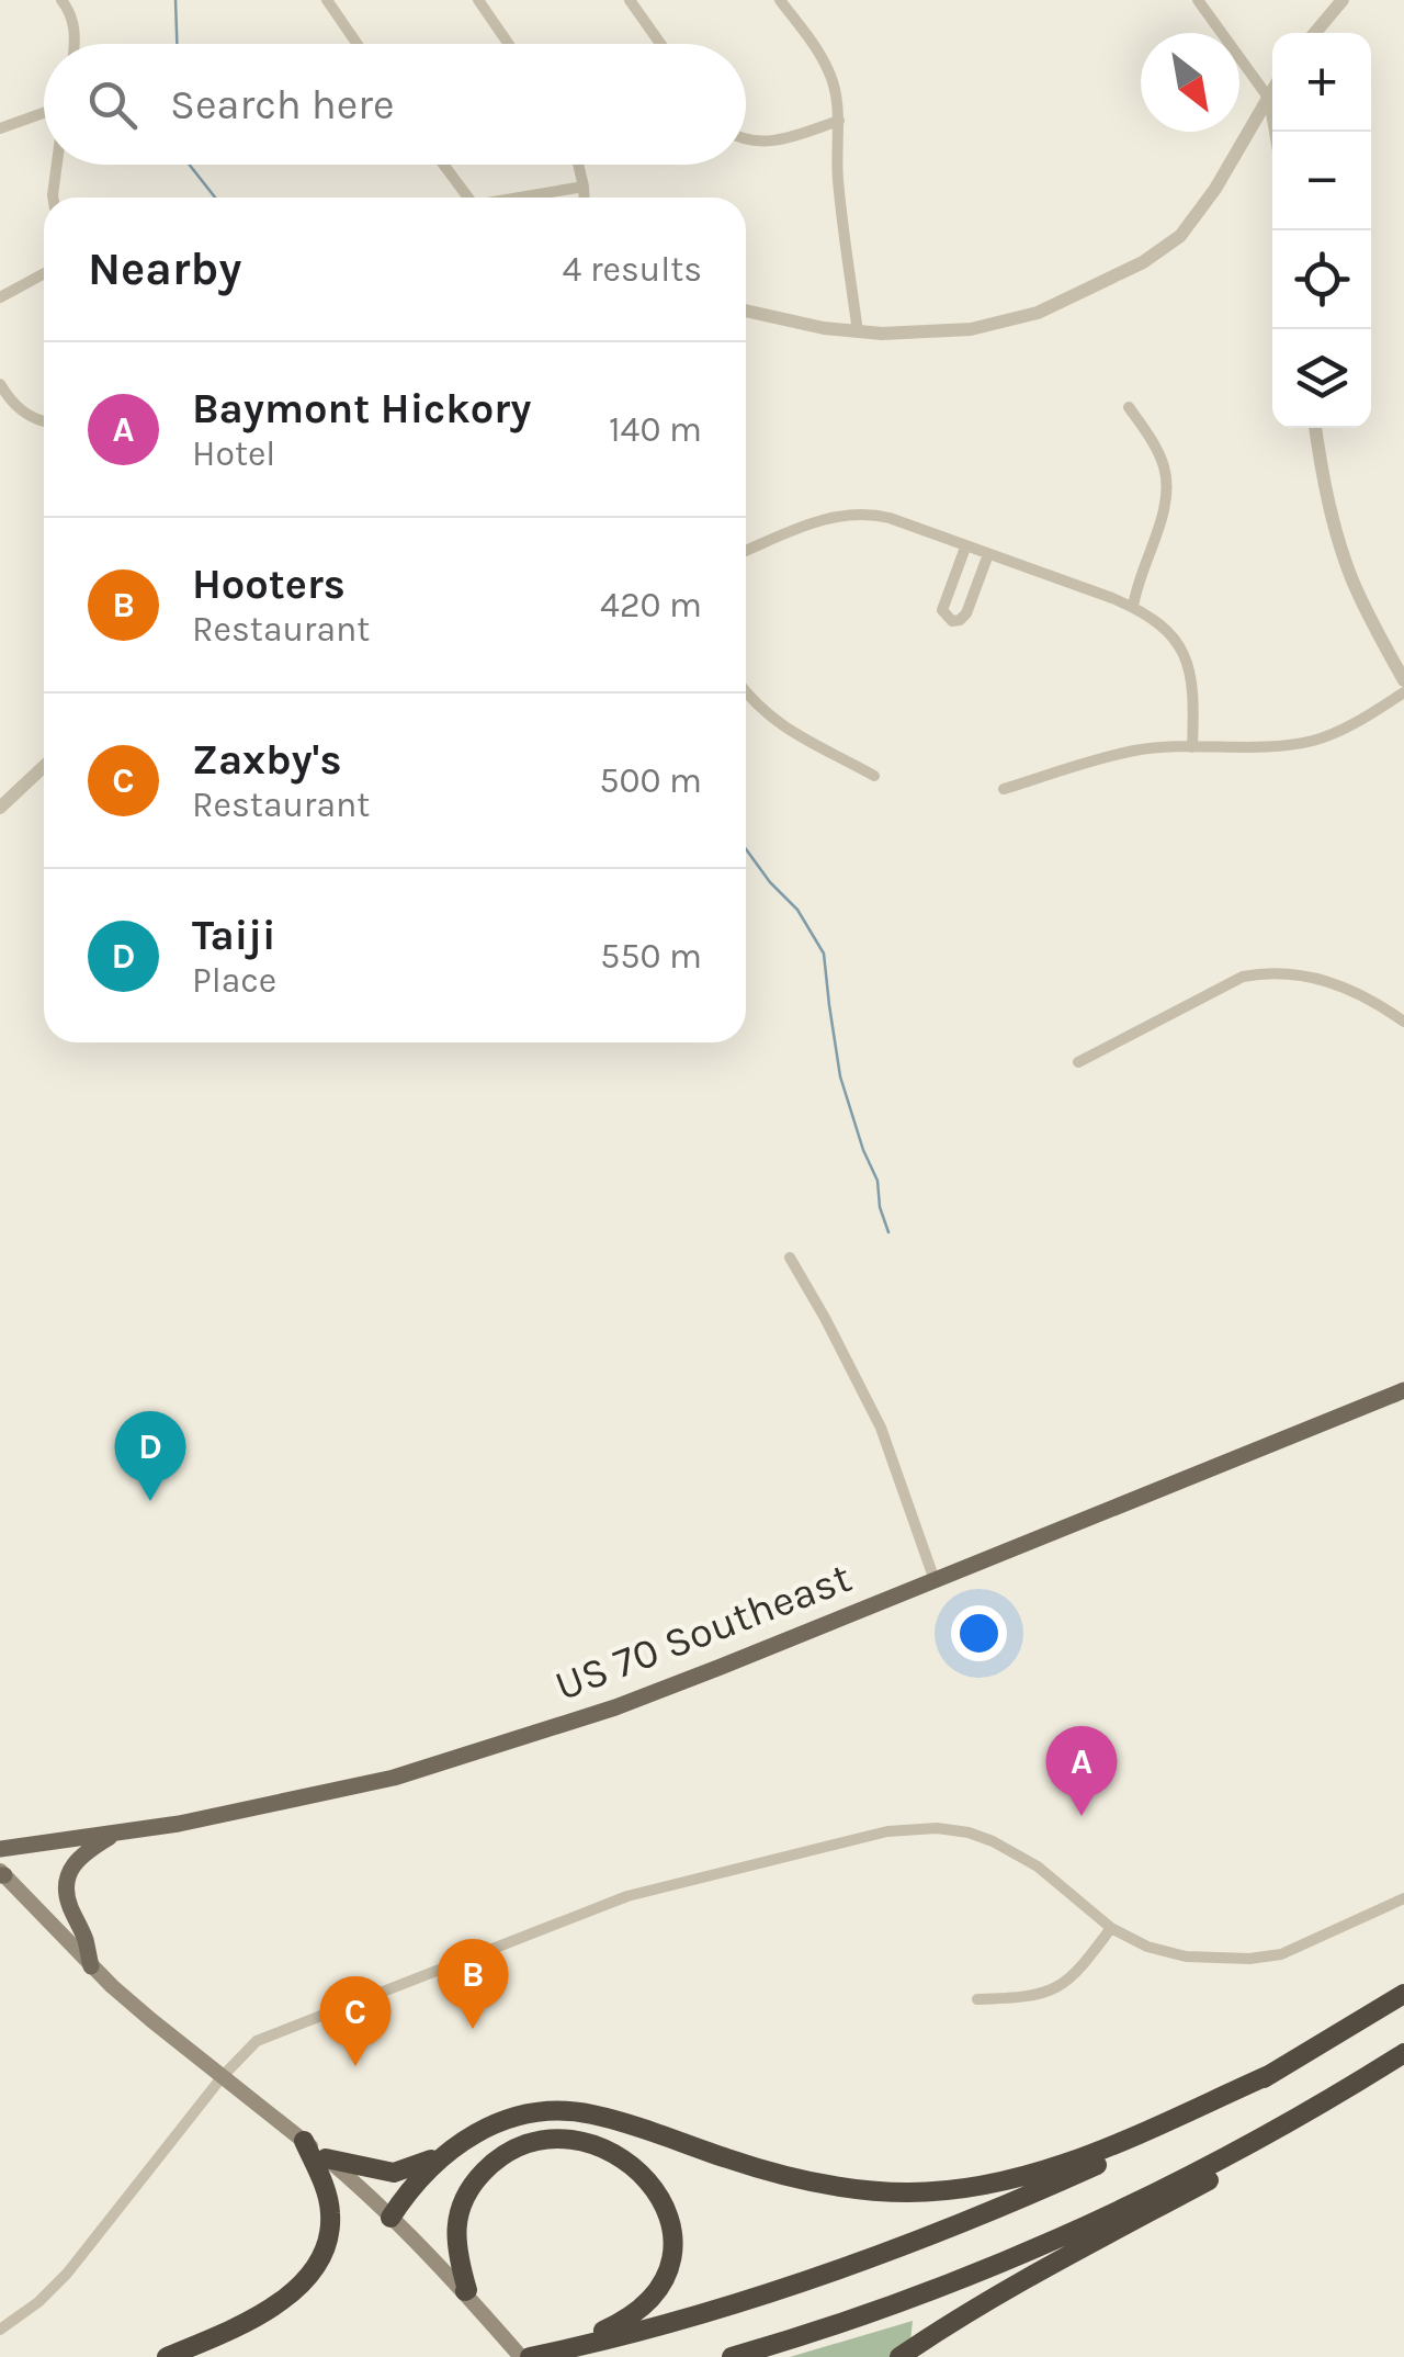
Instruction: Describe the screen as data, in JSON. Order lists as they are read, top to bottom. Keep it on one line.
{"streets":{"main road":["US 70 Southeast"]},"north":"bottom right","page":{"map_buttons":["+","−"],"search":"Search here","heading":["Nearby","4 results"],"list":[{"mark":"A","name":"Baymont Hickory","note":"Hotel","value":"140 m"},{"mark":"B","name":"Hooters","note":"Restaurant","value":"420 m"},{"mark":"C","name":"Zaxby's","note":"Restaurant","value":"500 m"},{"mark":"D","name":"Taiji","note":"Place","value":"550 m"}],"pins":["D","A","B","C"]}}
